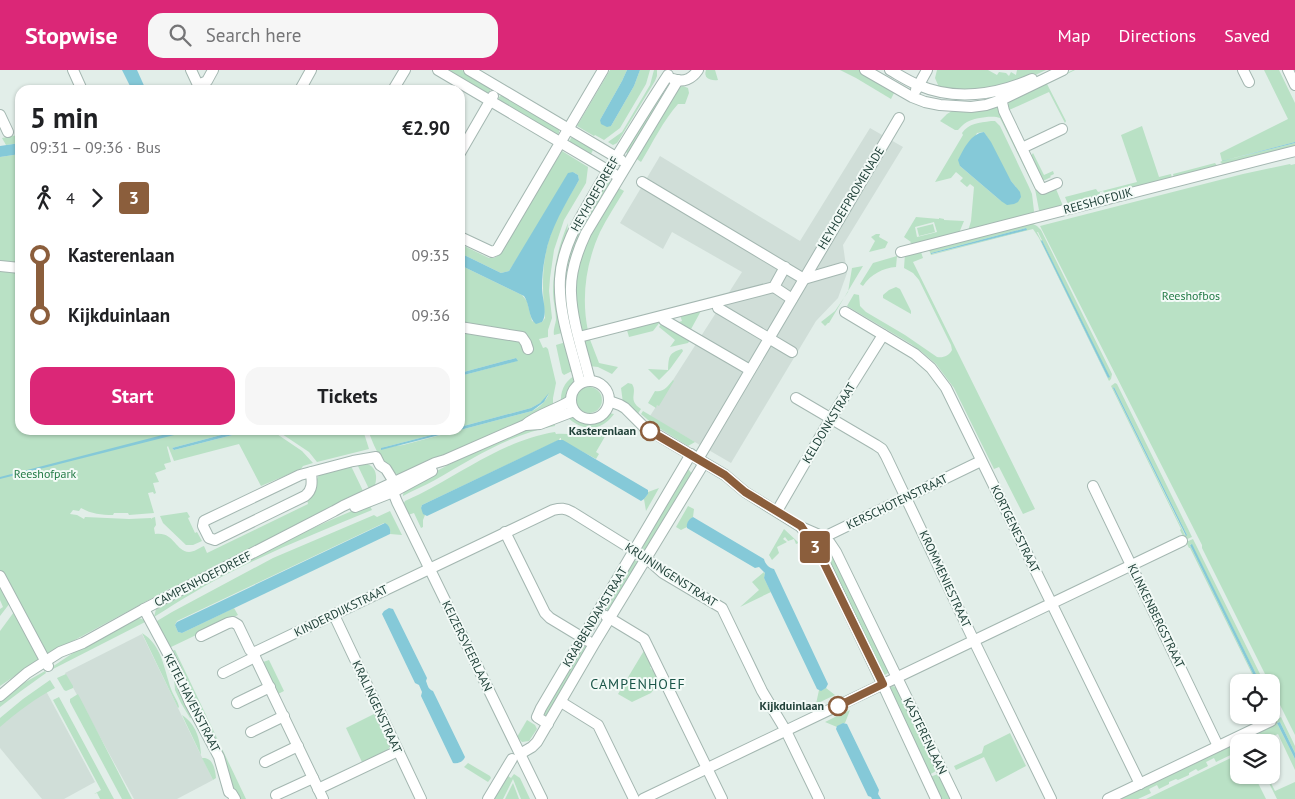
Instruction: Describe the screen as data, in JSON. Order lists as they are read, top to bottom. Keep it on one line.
{"streets":{"street":["HEYHOEFDREEF","HEYHOEFPROMENADE","REESHOFDIJK","KELDONKSTRAAT","KERSCHOTENSTRAAT","KORTGENESTRAAT","KRUININGENSTRAAT","CAMPENHOEFDREEF","KROMMENIESTRAAT","KINDERDIJKSTRAAT","KLINKENBERGSTRAAT","KRABBENDAMSTRAAT","KEIZERSVEERLAAN","KETELHAVENSTRAAT","KRALINGENSTRAAT","KASTERENLAAN"]},"crossings":[["HEYHOEFDREEF","CAMPENHOEFDREEF"],["HEYHOEFDREEF","KASTERENLAAN"],["HEYHOEFPROMENADE","KRABBENDAMSTRAAT"],["HEYHOEFPROMENADE","KASTERENLAAN"],["KELDONKSTRAAT","KORTGENESTRAAT"],["KELDONKSTRAAT","KROMMENIESTRAAT"],["KELDONKSTRAAT","KASTERENLAAN"],["KERSCHOTENSTRAAT","KORTGENESTRAAT"],["KERSCHOTENSTRAAT","KROMMENIESTRAAT"],["KERSCHOTENSTRAAT","KASTERENLAAN"],["KRUININGENSTRAAT","KINDERDIJKSTRAAT"],["KRUININGENSTRAAT","KRABBENDAMSTRAAT"],["KRUININGENSTRAAT","KEIZERSVEERLAAN"],["CAMPENHOEFDREEF","KEIZERSVEERLAAN"],["CAMPENHOEFDREEF","KETELHAVENSTRAAT"],["CAMPENHOEFDREEF","KASTERENLAAN"],["KINDERDIJKSTRAAT","KEIZERSVEERLAAN"],["KINDERDIJKSTRAAT","KRALINGENSTRAAT"],["KRABBENDAMSTRAAT","KEIZERSVEERLAAN"],["KRABBENDAMSTRAAT","KASTERENLAAN"]],"districts":["CAMPENHOEF"],"parks":["Reeshofbos","Reeshofpark"],"places":["Kasterenlaan","Kijkduinlaan"],"lines":["bus line 3"],"page":{"header":"Stopwise","search":"Search here","nav":["Map","Directions","Saved"],"on_map":"3","heading":["5 min","09:31 – 09:36 · Bus","€2.90"],"legs":["4","3"],"list":[{"name":"Kasterenlaan","value":"09:35"},{"name":"Kijkduinlaan","value":"09:36"}],"buttons":["Start","Tickets"]}}
